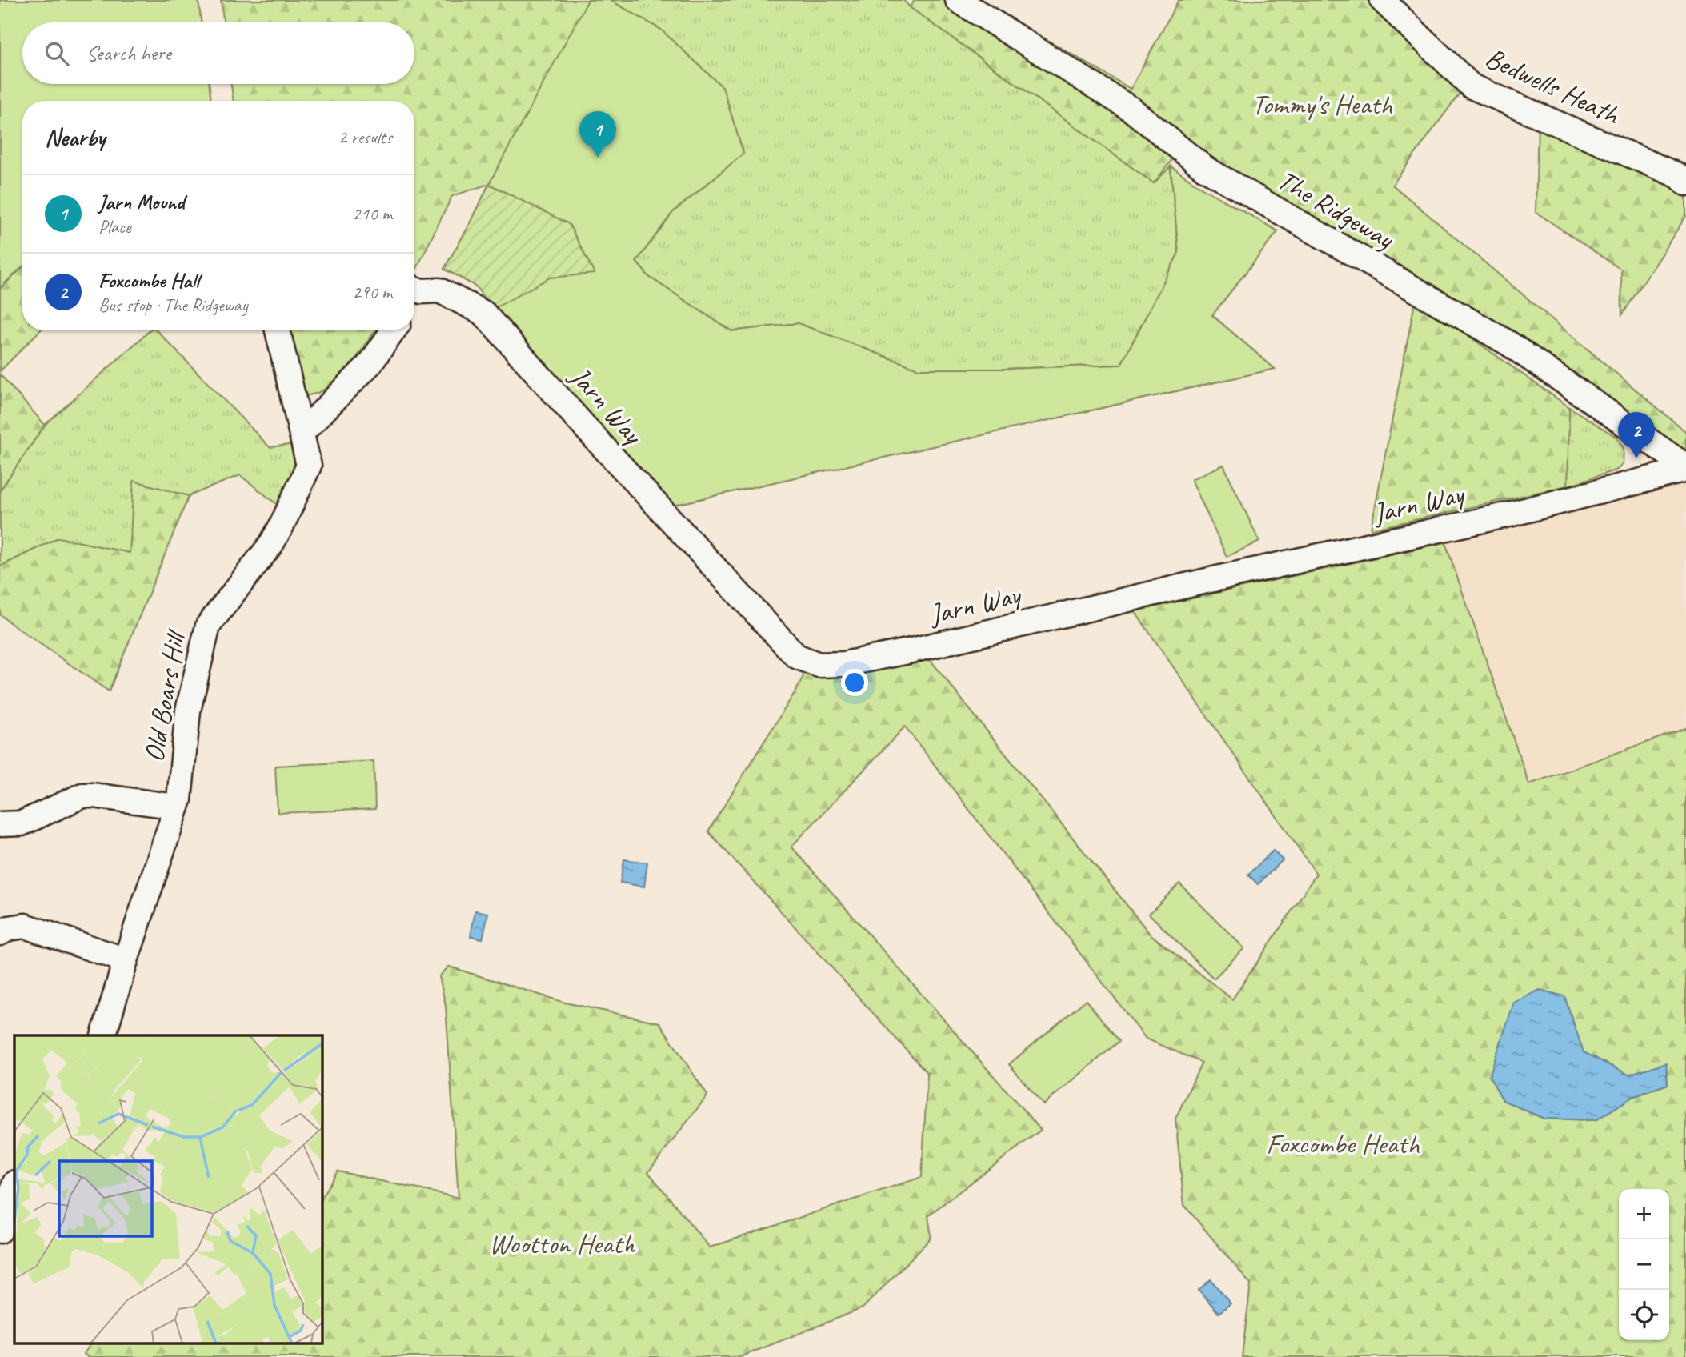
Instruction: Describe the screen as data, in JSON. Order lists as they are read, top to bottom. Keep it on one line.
{"streets":{"street":["Bedwells Heath","The Ridgeway","Jarn Way","Old Boars Hill"]},"crossings":[["The Ridgeway","Jarn Way"]],"parks":["Tommy's Heath","Foxcombe Heath","Wootton Heath"],"page":{"search":"Search here","heading":["Nearby","2 results"],"pins":["1","2"],"list":[{"mark":"1","name":"Jarn Mound","note":"Place","value":"210 m"},{"mark":"2","name":"Foxcombe Hall","note":"Bus stop · The Ridgeway","value":"290 m"}],"map_buttons":["+","−"]}}
